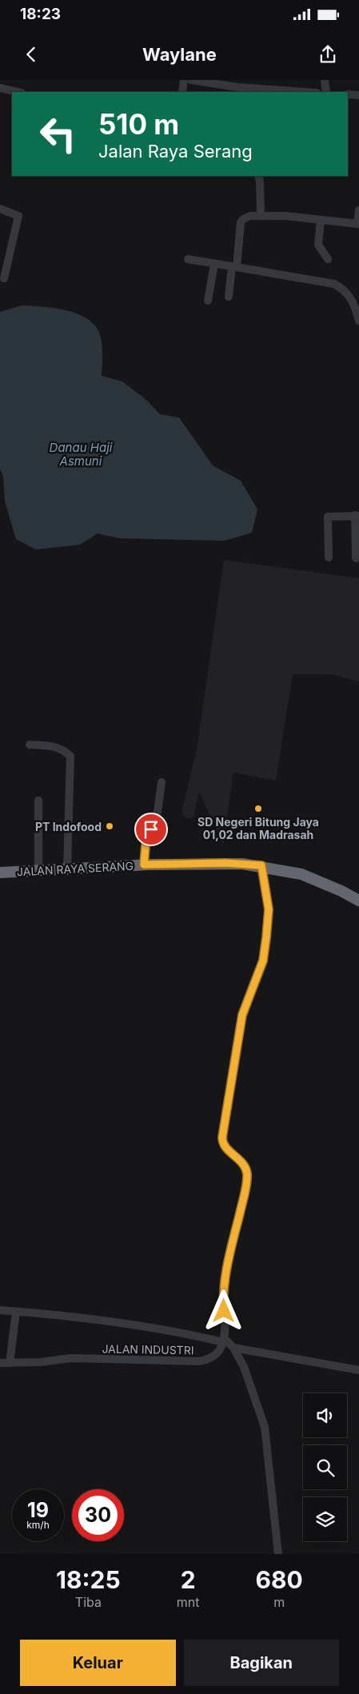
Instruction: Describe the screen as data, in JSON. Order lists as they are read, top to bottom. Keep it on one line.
{"streets":{"highway":["JALAN RAYA SERANG"],"street":["JALAN INDUSTRI"]},"water":["Danau Haji Asmuni"],"places":["SD Negeri Bitung Jaya 01,02 dan Madrasah","PT Indofood"],"page":{"status":"18:23","header":"Waylane","turn":["510 m","Jalan Raya Serang"],"speed":"19 km/h","limit":"30","eta":["18:25","Tiba","2","mnt","680","m"],"buttons":["Keluar","Bagikan"]}}
